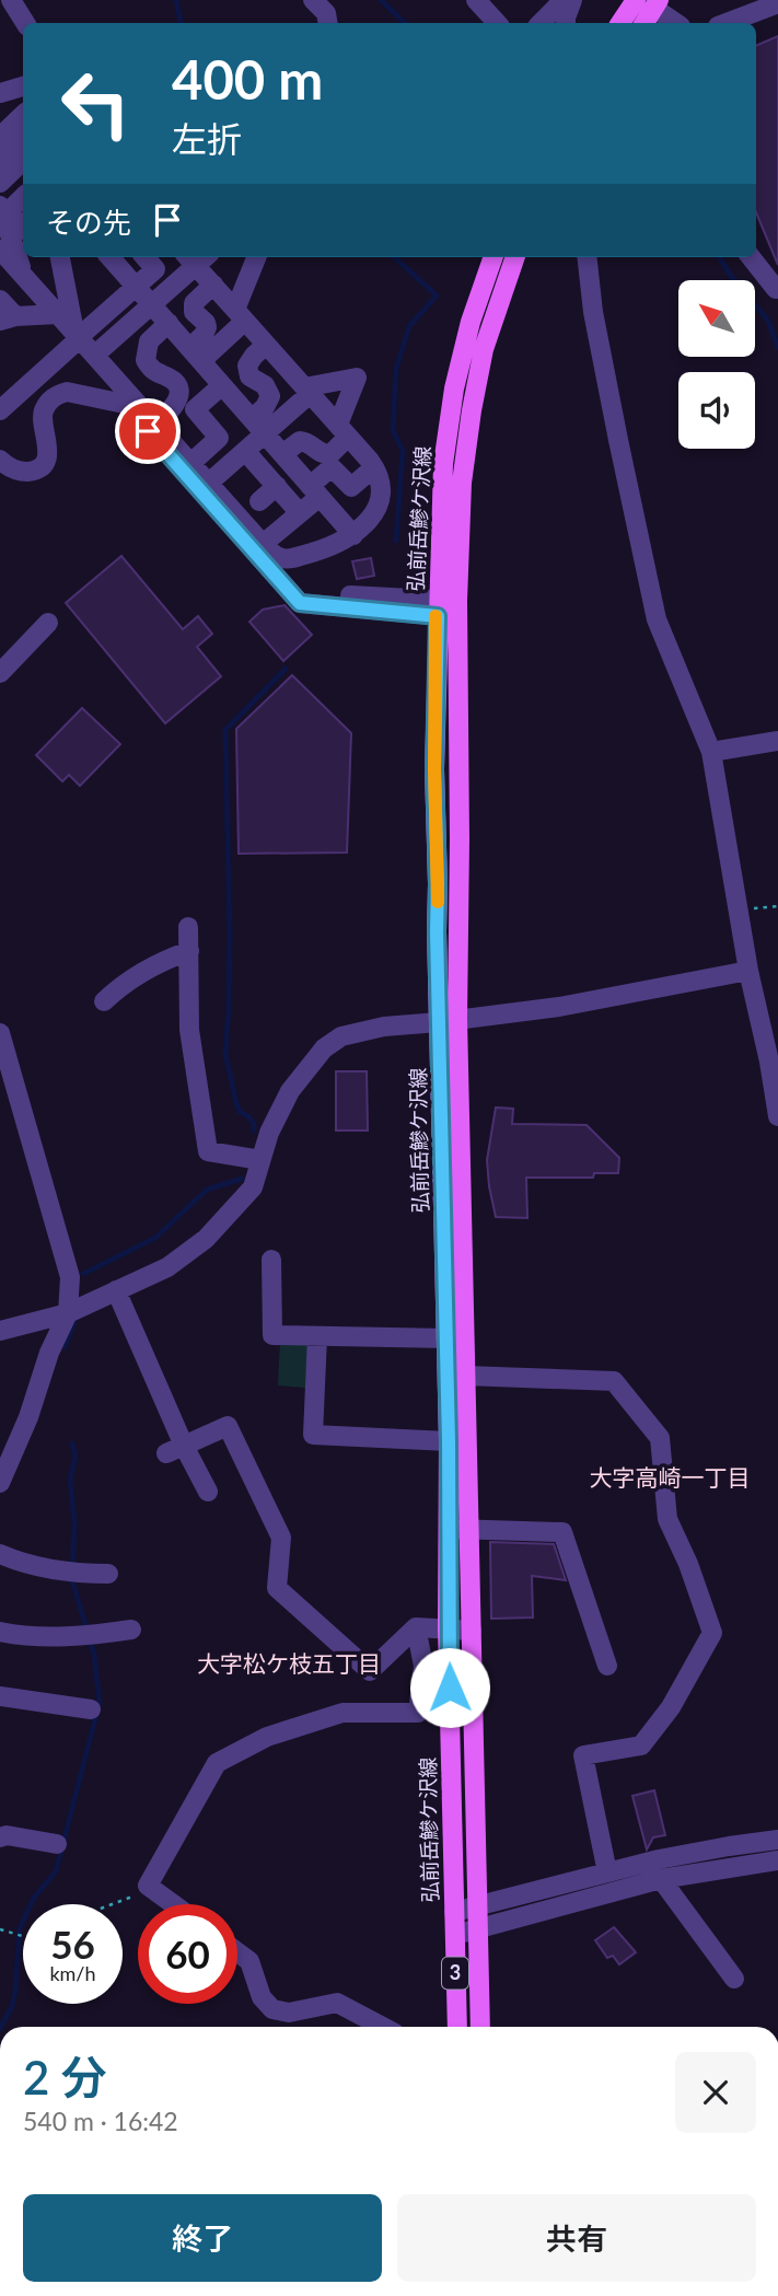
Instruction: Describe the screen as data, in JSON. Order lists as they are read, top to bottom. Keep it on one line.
{"streets":{"main road":["弘前岳鰺ケ沢線","3"]},"crossings":[["弘前岳鰺ケ沢線","3"]],"districts":["大字高崎一丁目","大字松ケ枝五丁目"],"north":"top left","page":{"turn":["400 m","左折"],"then":"その先","speed":"56 km/h","limit":"60","heading":["2 分","540 m · 16:42"],"buttons":["終了","共有"]}}
